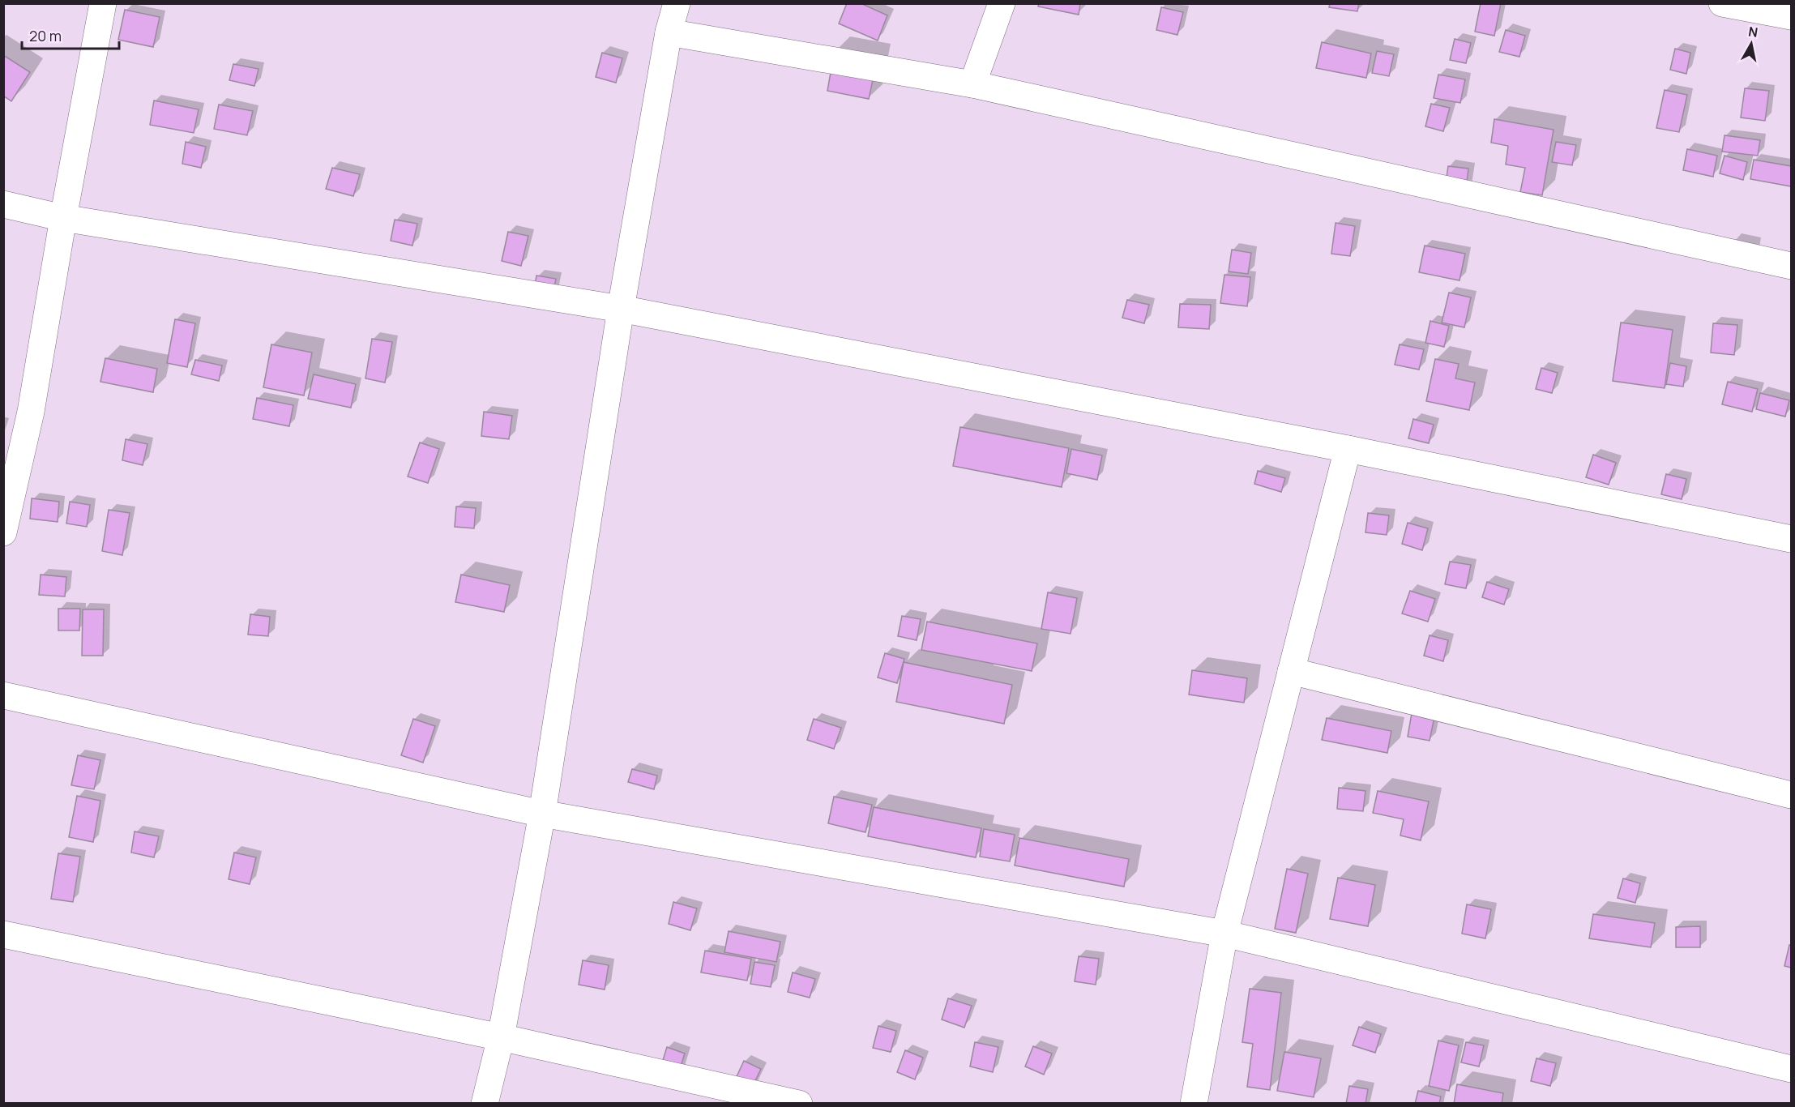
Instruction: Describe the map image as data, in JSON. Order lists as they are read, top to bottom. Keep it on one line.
{"scale_bar":"20 m","north":"top"}
